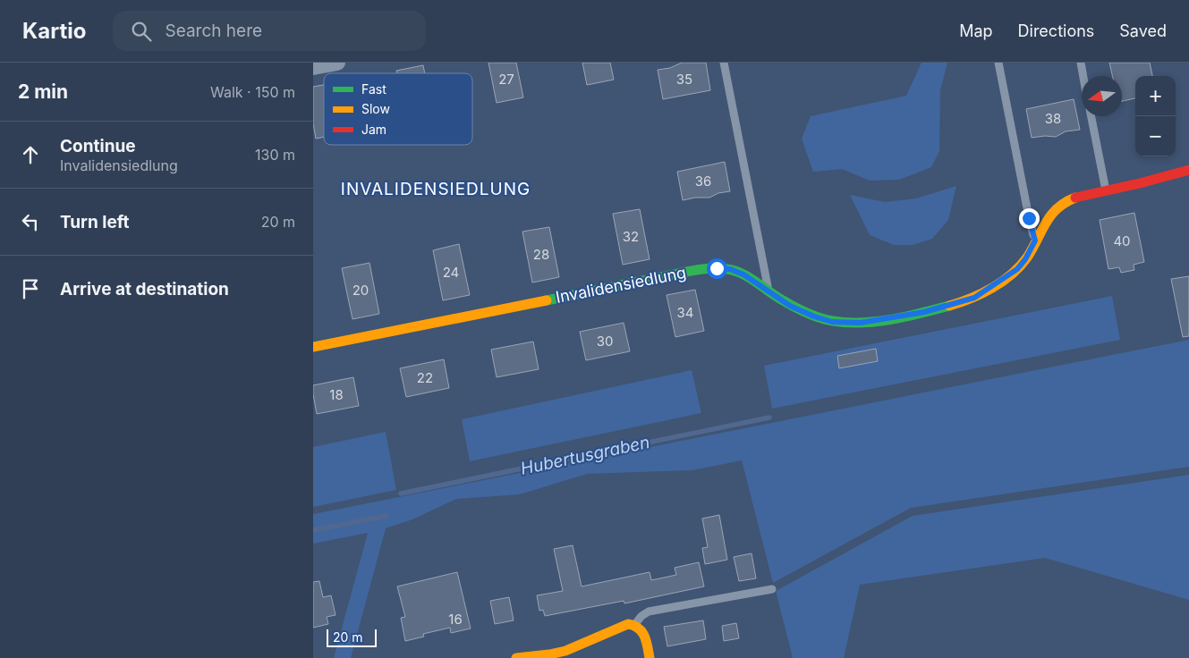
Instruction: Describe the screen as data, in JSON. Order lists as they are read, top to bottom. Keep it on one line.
{"streets":{"street":["Invalidensiedlung"]},"districts":["INVALIDENSIEDLUNG"],"water":["Hubertusgraben"],"house_numbers":["27","35","38","36","32","40","28","24","20","34","30","22","18","16"],"legend":["Fast","Slow","Jam"],"scale_bar":"20 m","north":"left","page":{"header":"Kartio","search":"Search here","nav":["Map","Directions","Saved"],"heading":["2 min","Walk · 150 m"],"map_buttons":["+","−"],"list":[["Continue","Invalidensiedlung","130 m"],["Turn left","20 m"],"Arrive at destination"],"scale":"20 m"}}
